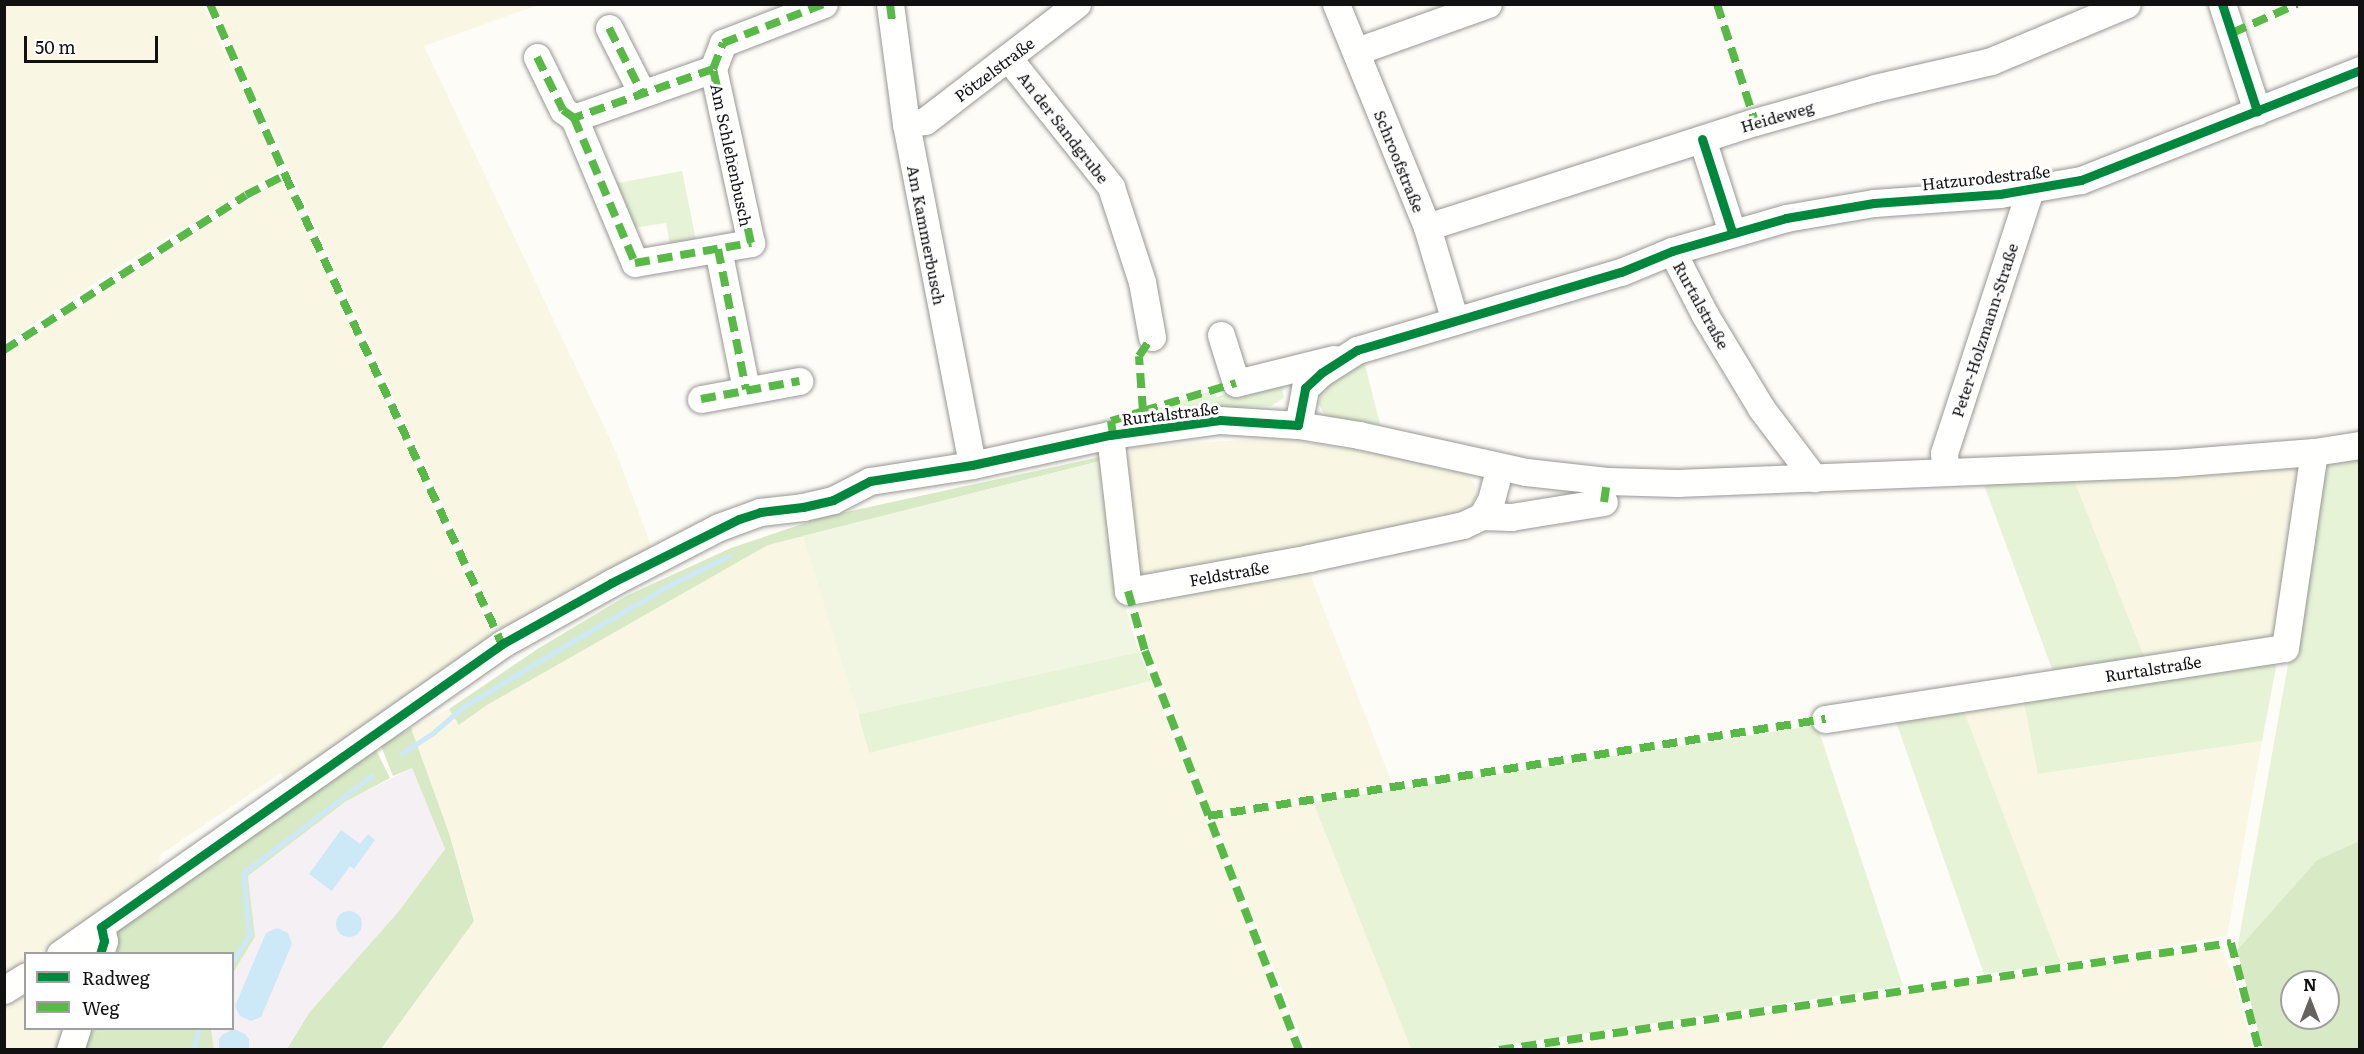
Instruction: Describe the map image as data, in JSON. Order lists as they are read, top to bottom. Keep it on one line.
{"streets":{"street":["Pötzelstraße","Heideweg","An der Sandgrube","Am Schlehenbusch","Schroofstraße","Hatzurodestraße","Am Kammerbusch","Rurtalstraße","Peter-Holzmann-Straße","Feldstraße"]},"crossings":[["Pötzelstraße","An der Sandgrube"],["Pötzelstraße","Am Kammerbusch"],["Heideweg","Schroofstraße"],["Schroofstraße","Rurtalstraße"],["Hatzurodestraße","Rurtalstraße"],["Hatzurodestraße","Peter-Holzmann-Straße"],["Am Kammerbusch","Rurtalstraße"],["Rurtalstraße","Peter-Holzmann-Straße"],["Rurtalstraße","Feldstraße"]],"legend":["Radweg","Weg"],"scale_bar":"50 m","north":"top"}
